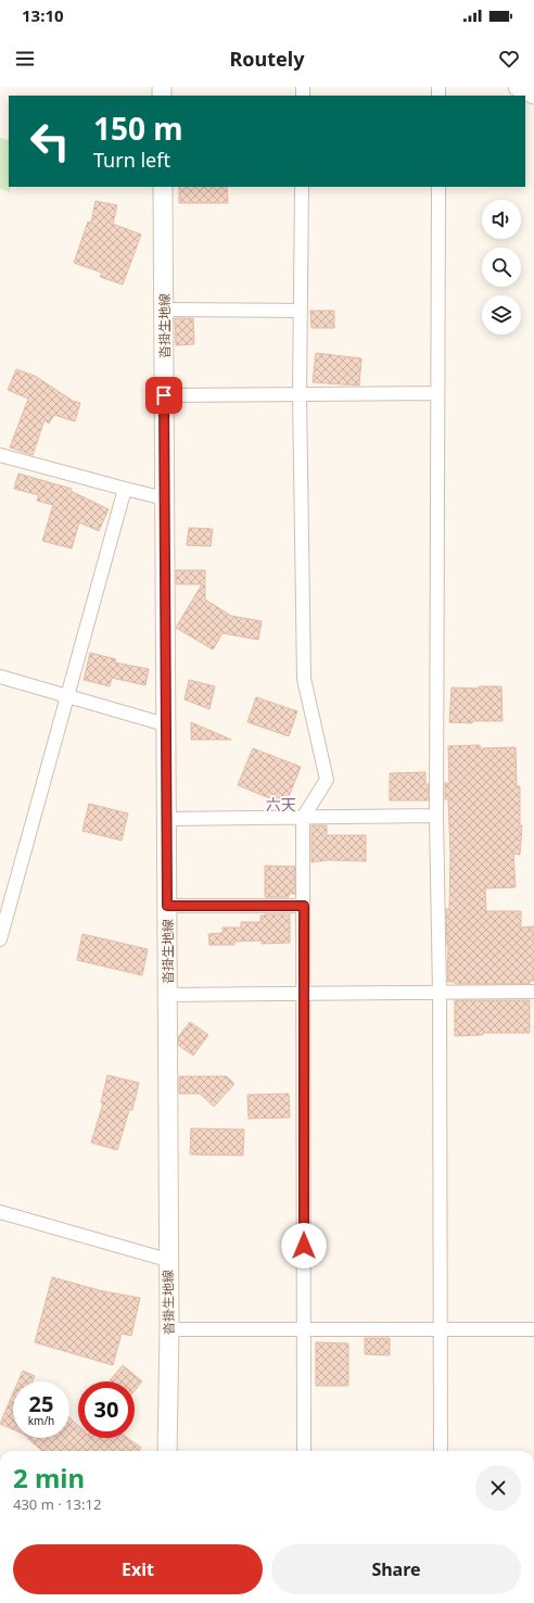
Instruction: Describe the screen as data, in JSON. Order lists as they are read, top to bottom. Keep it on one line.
{"streets":{"main road":["沓掛生地線"]},"districts":["六天"],"page":{"status":"13:10","header":"Routely","turn":["150 m","Turn left"],"speed":"25 km/h","limit":"30","heading":["2 min","430 m · 13:12"],"buttons":["Exit","Share"]}}
